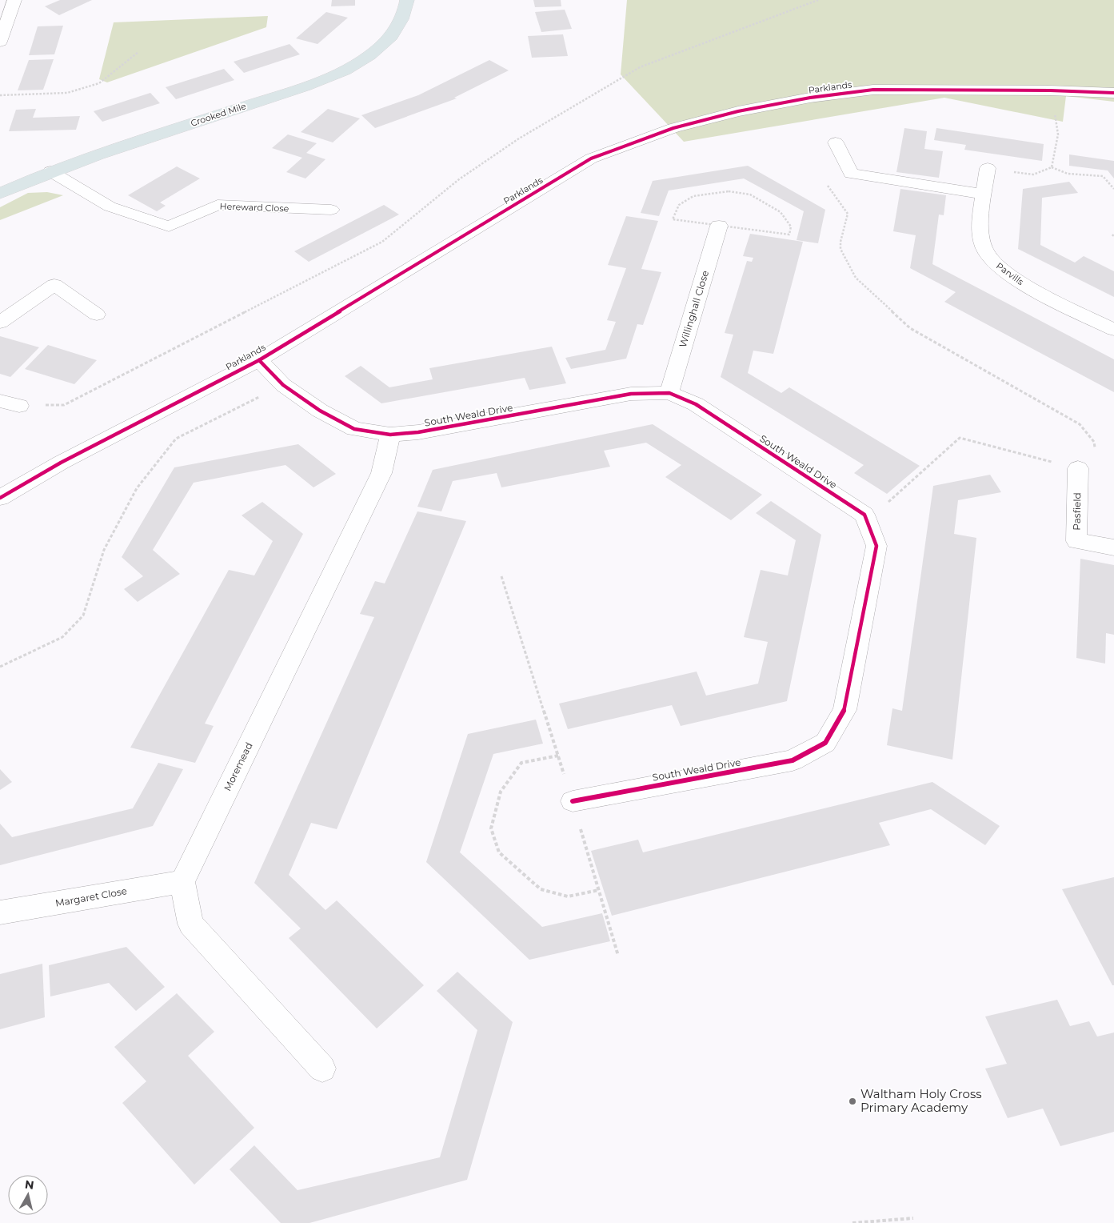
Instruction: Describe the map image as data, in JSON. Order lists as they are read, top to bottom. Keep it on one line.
{"streets":{"main road":["Crooked Mile"],"street":["Parklands","Hereward Close","Parvills","Willinghall Close","South Weald Drive","Pasfield","Moremead","Margaret Close"]},"crossings":[["Parklands","South Weald Drive"],["Crooked Mile","Hereward Close"],["Willinghall Close","South Weald Drive"],["South Weald Drive","Moremead"],["Moremead","Margaret Close"]],"places":["Waltham Holy Cross Primary Academy"],"north":"top"}
